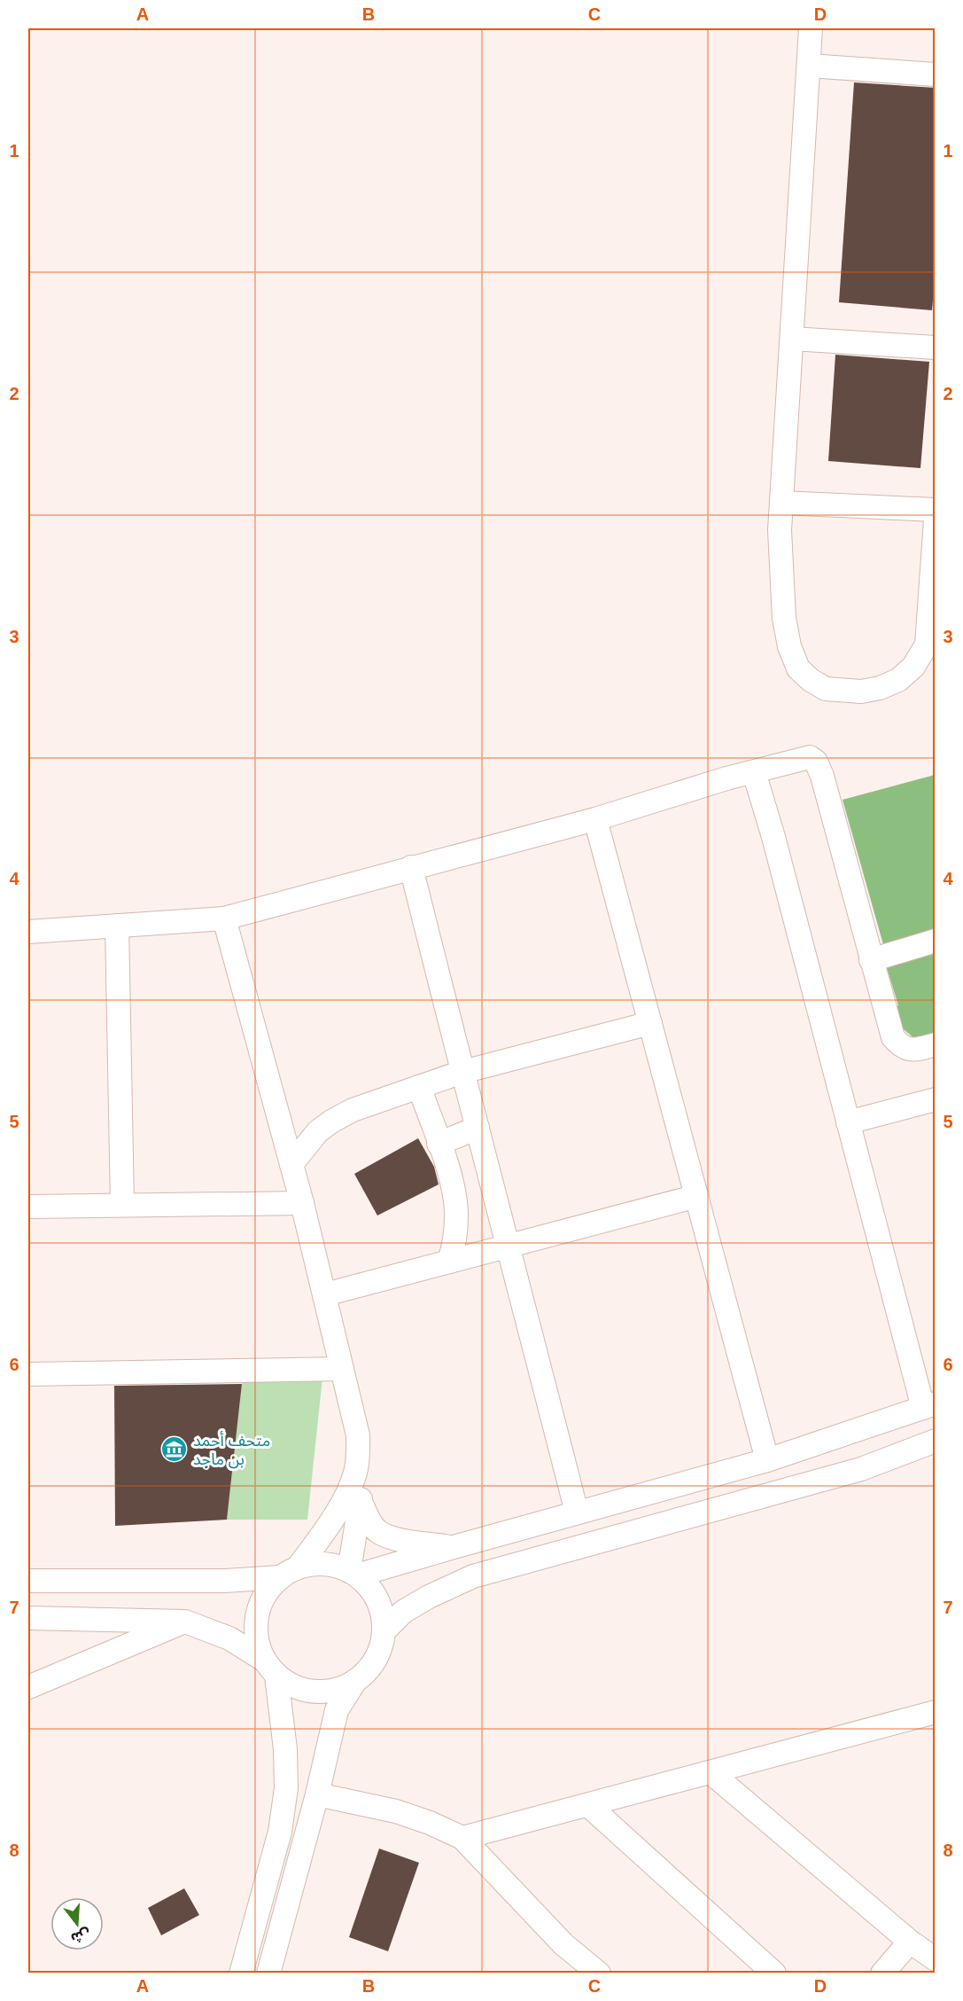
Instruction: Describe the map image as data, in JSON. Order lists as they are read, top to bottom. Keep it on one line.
{"places":{"museum":["متحف أحمد بن ماجد"]},"north":"bottom","grid":{"columns":["A","B","C","D"],"rows":["1","2","3","4","5","6","7","8"]}}
